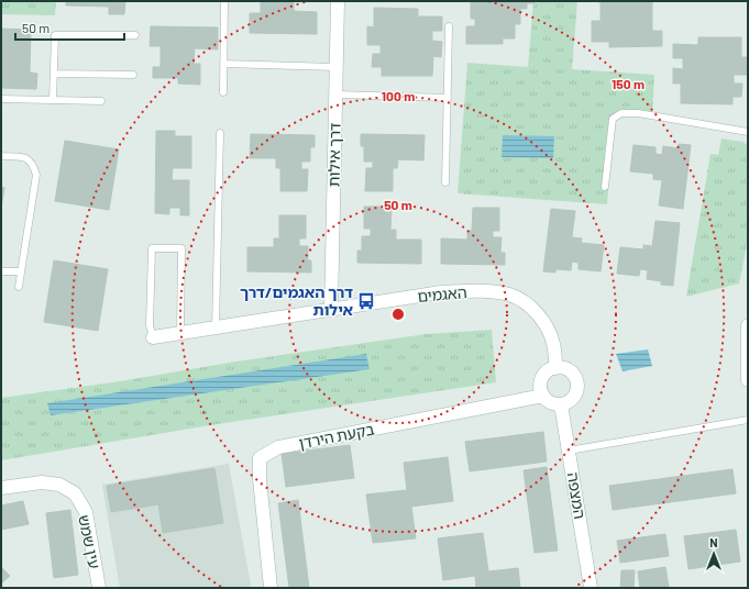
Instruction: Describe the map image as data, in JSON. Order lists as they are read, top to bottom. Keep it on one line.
{"streets":{"street":["דרך אילות","האגמים","בקעת הירדן","המצפה","עין שמש"]},"crossings":[["דרך אילות","האגמים"],["האגמים","בקעת הירדן"],["האגמים","המצפה"],["בקעת הירדן","המצפה"]],"places":{"bus stop":["דרך האגמים/דרך אילות"]},"scale_bar":"50 m","north":"top","rings":["150 m","100 m","50 m"]}
